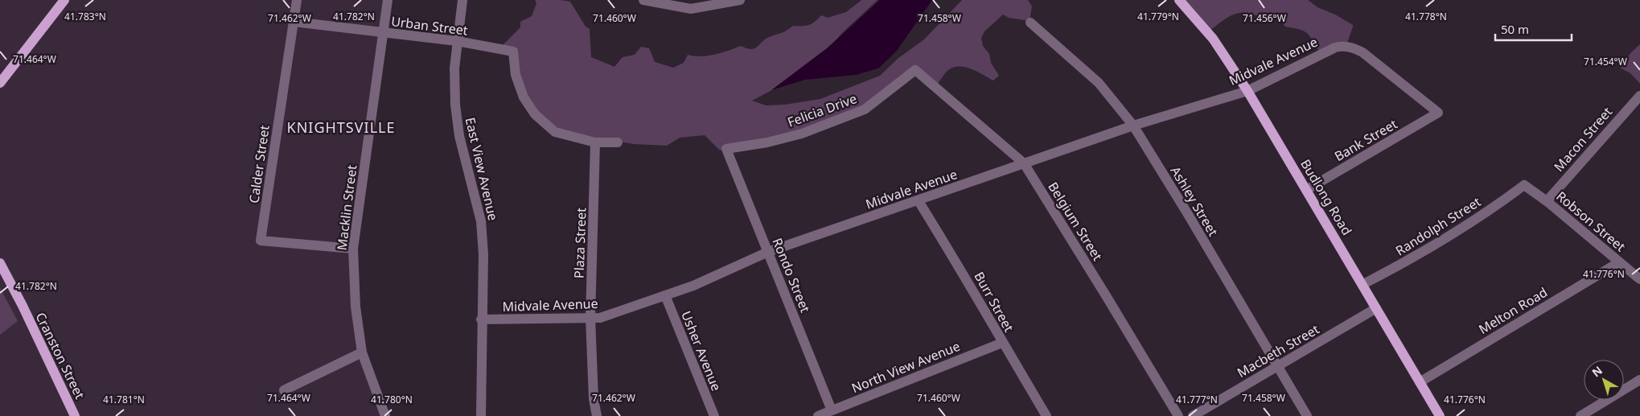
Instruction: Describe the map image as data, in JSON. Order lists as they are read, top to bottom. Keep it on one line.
{"streets":{"main road":["Budlong Road","Cranston Street"],"street":["Urban Street","Midvale Avenue","Felicia Drive","Macon Street","Bank Street","Calder Street","East View Avenue","Ashley Street","Macklin Street","Belgium Street","Robson Street","Randolph Street","Plaza Street","Rondo Street","Burr Street","Melton Road","Usher Avenue","Macbeth Street","North View Avenue"]},"crossings":[["Urban Street","Calder Street"],["Urban Street","East View Avenue"],["Urban Street","Macklin Street"],["Urban Street","Plaza Street"],["Midvale Avenue","Bank Street"],["Midvale Avenue","East View Avenue"],["Midvale Avenue","Budlong Road"],["Midvale Avenue","Ashley Street"],["Midvale Avenue","Belgium Street"],["Midvale Avenue","Plaza Street"],["Midvale Avenue","Rondo Street"],["Midvale Avenue","Burr Street"],["Midvale Avenue","Usher Avenue"],["Felicia Drive","Belgium Street"],["Felicia Drive","Rondo Street"],["Macon Street","Robson Street"],["Bank Street","Budlong Road"],["Calder Street","Macklin Street"],["Budlong Road","Randolph Street"],["Budlong Road","Melton Road"],["Budlong Road","Macbeth Street"],["Ashley Street","Macbeth Street"],["Robson Street","Randolph Street"],["Robson Street","Melton Road"],["Rondo Street","North View Avenue"],["Burr Street","North View Avenue"]],"districts":["KNIGHTSVILLE"],"scale_bar":"50 m","north":"top left","coordinates":["41.783°N","41.782°N","41.779°N","41.778°N","71.462°W","71.460°W","71.458°W","71.456°W","71.464°W","71.454°W","41.776°N","41.781°N","41.780°N","41.777°N"]}
